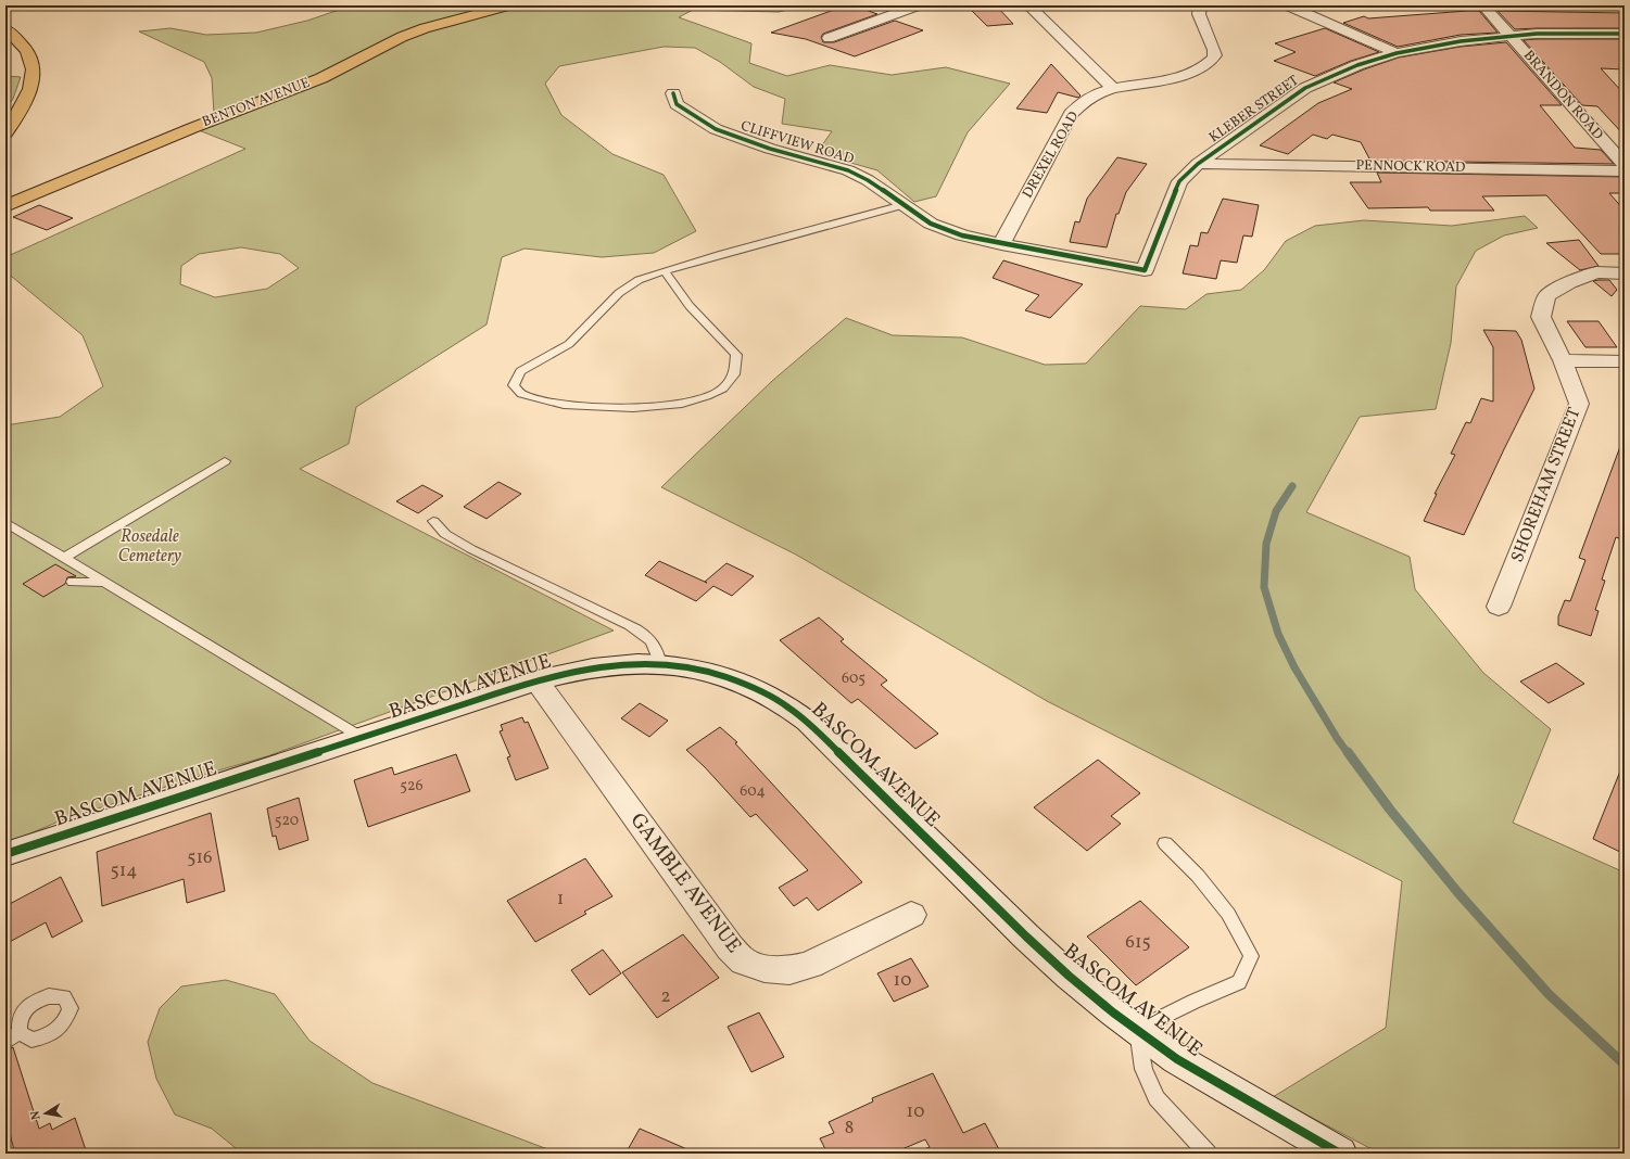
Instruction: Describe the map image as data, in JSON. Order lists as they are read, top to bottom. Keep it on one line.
{"streets":{"main road":["BENTON AVENUE"],"street":["BRANDON ROAD","KLEBER STREET","CLIFFVIEW ROAD","DREXEL ROAD","PENNOCK ROAD","SHOREHAM STREET","BASCOM AVENUE","GAMBLE AVENUE"]},"crossings":[["BRANDON ROAD","KLEBER STREET"],["KLEBER STREET","CLIFFVIEW ROAD"],["KLEBER STREET","PENNOCK ROAD"],["CLIFFVIEW ROAD","DREXEL ROAD"],["BASCOM AVENUE","GAMBLE AVENUE"]],"parks":["Rosedale Cemetery"],"house_numbers":["605","526","604","520","516","514","1","615","10","2","10","8"],"north":"left"}
